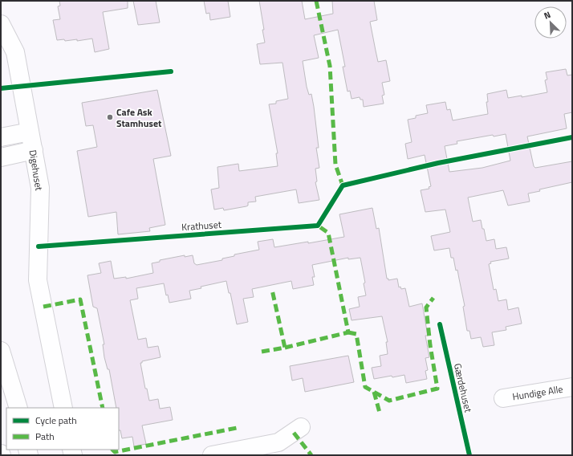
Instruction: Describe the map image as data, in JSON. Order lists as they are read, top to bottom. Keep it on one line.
{"streets":{"street":["Digehuset","Hundige Alle"],"cycle path":["Krathuset","Gærdehuset"]},"places":["Cafe Ask Stamhuset"],"legend":["Cycle path","Path"],"north":"top left"}
